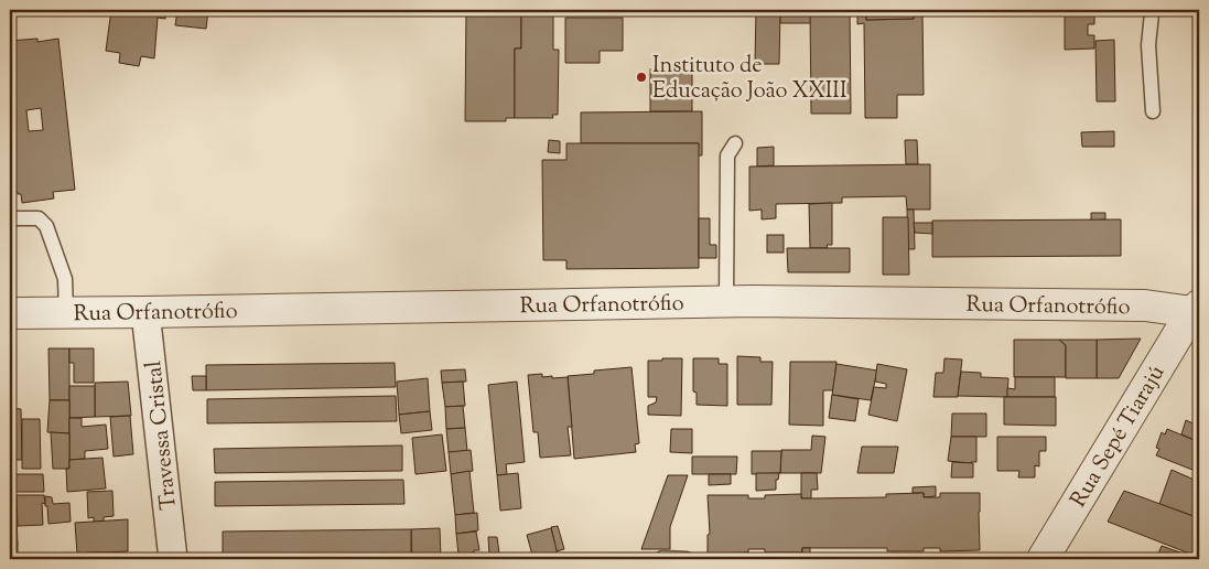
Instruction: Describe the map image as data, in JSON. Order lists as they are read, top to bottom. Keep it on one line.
{"streets":{"street":["Rua Orfanotrófio","Travessa Cristal","Rua Sepé Tiarajú"]},"crossings":[["Rua Orfanotrófio","Travessa Cristal"],["Rua Orfanotrófio","Rua Sepé Tiarajú"]],"places":["Instituto de Educação João XXIII"]}
